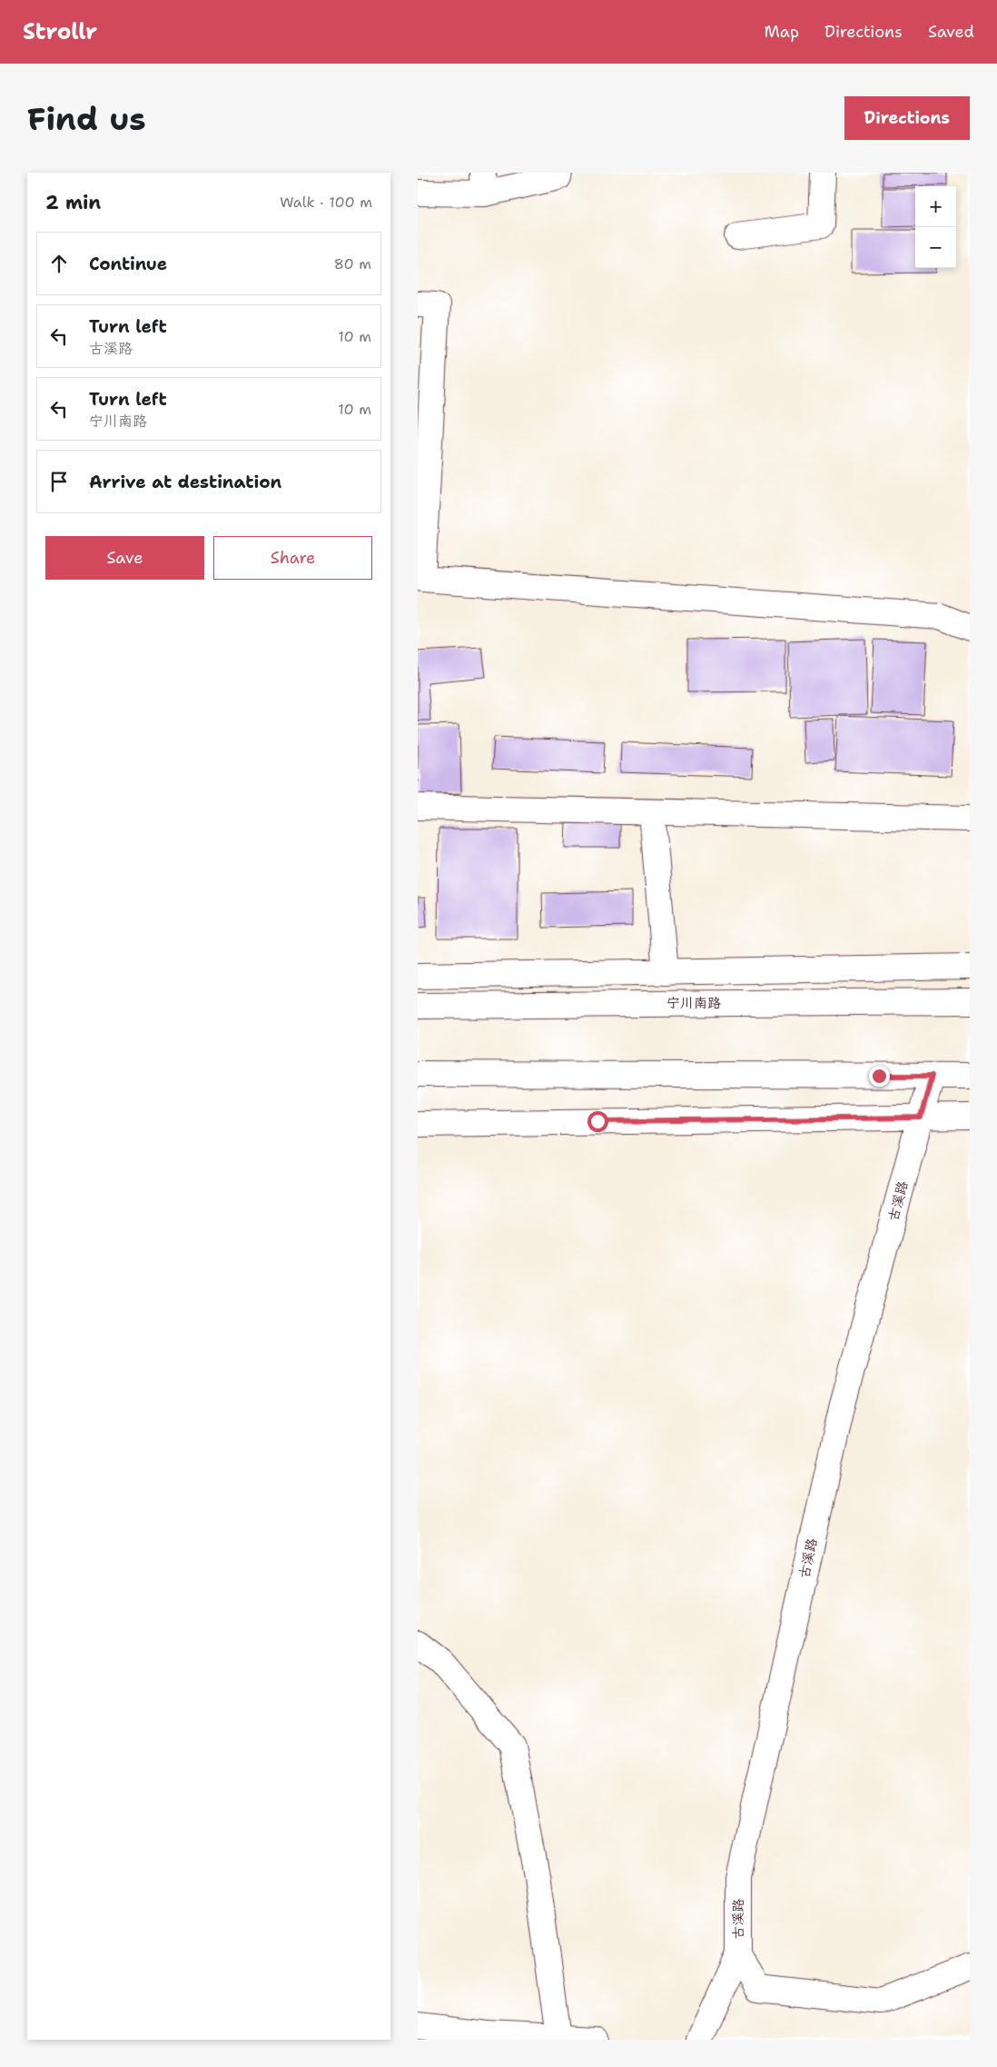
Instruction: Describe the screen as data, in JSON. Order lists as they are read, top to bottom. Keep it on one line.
{"streets":{"street":["宁川南路","古溪路"]},"page":{"header":"Strollr","nav":["Map","Directions","Saved"],"buttons":["Directions",["Save","Share"]],"title":"Find us","heading":["2 min","Walk · 100 m"],"map_buttons":["+","−"],"list":[["Continue","80 m"],["Turn left","古溪路","10 m"],["Turn left","宁川南路","10 m"],"Arrive at destination"]}}
